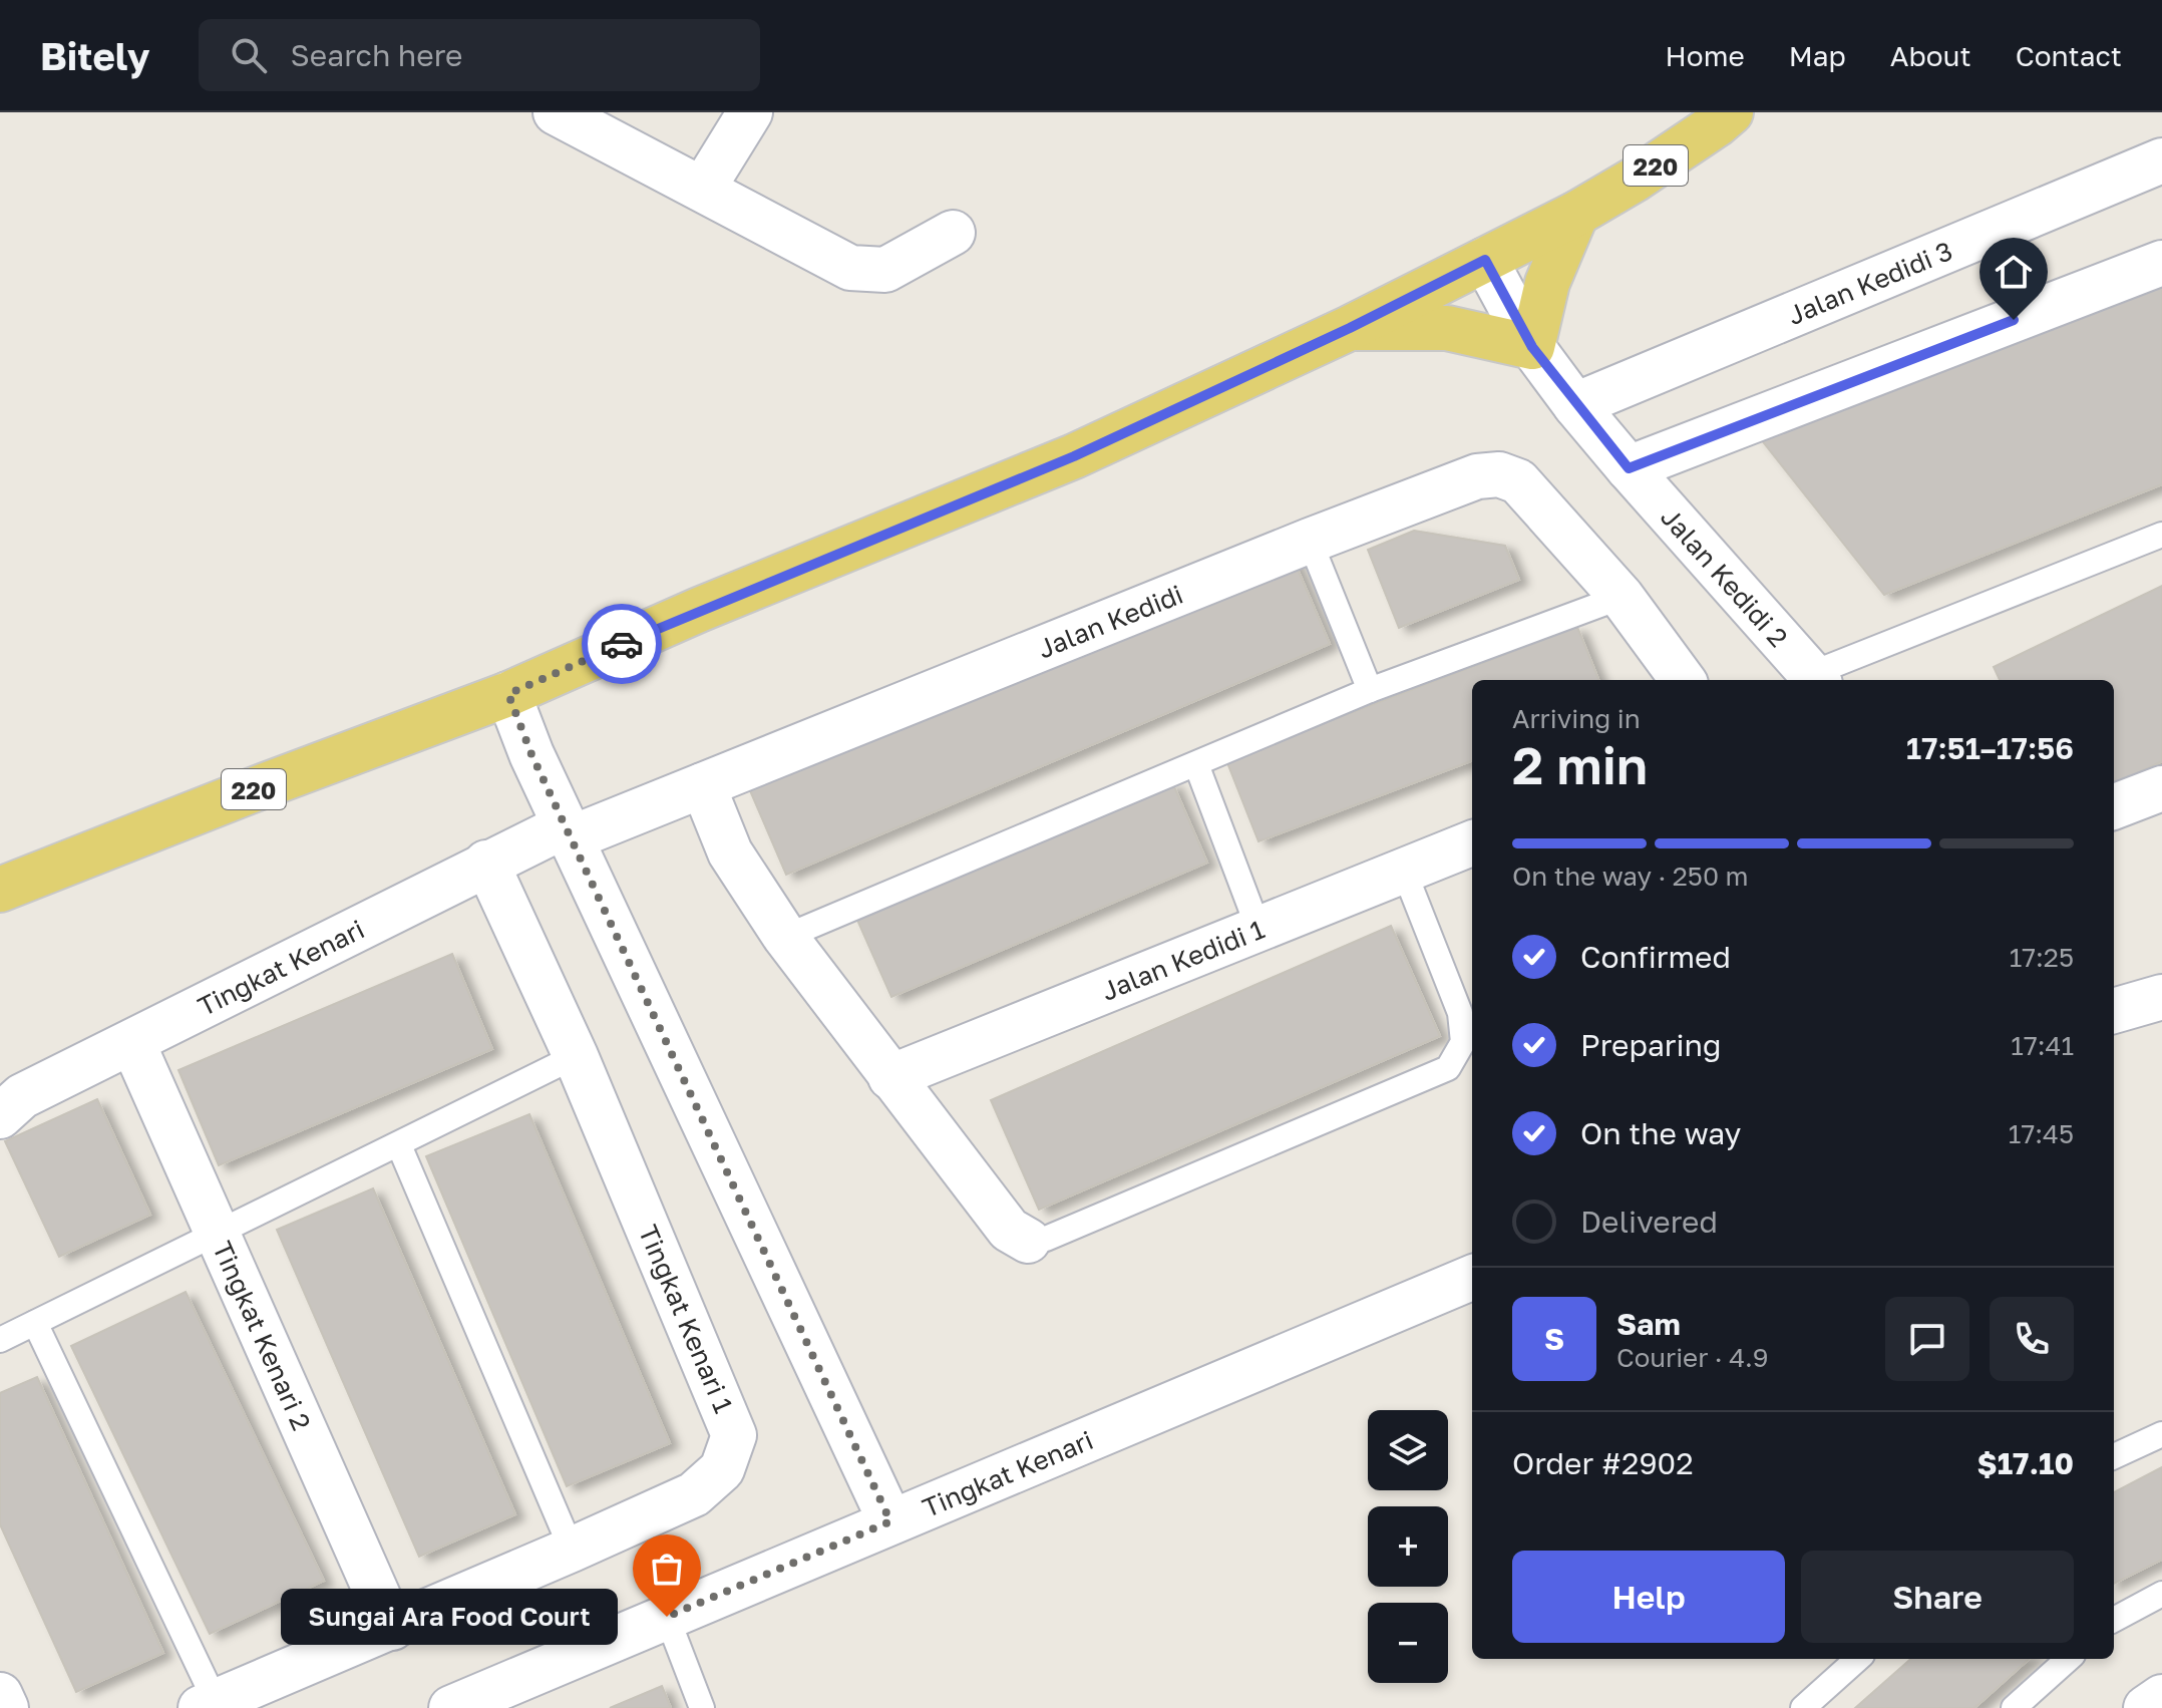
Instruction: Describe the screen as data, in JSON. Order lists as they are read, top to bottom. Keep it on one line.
{"streets":{"main road":["220"],"street":["Jalan Kedidi 3","Jalan Kedidi 2","Jalan Kedidi","Jalan Kedidi 1","Tingkat Kenari","Tingkat Kenari 1","Tingkat Kenari 2"]},"crossings":[["220","Jalan Kedidi 2"],["Jalan Kedidi 3","Jalan Kedidi 2"],["Jalan Kedidi","Tingkat Kenari"],["Tingkat Kenari","Tingkat Kenari 1"],["Tingkat Kenari","Tingkat Kenari 2"],["Tingkat Kenari 1","Tingkat Kenari 2"]],"places":["Sungai Ara Food Court"],"page":{"header":"Bitely","search":"Search here","nav":["Home","Map","About","Contact"],"heading":["2 min","Arriving in","17:51–17:56"],"panel":["Sam","Courier · 4.9","Order #2902","$17.10"],"bar":"On the way · 250 m","list":[["Confirmed","17:25"],["Preparing","17:41"],["On the way","17:45"],"Delivered"],"round":"S","map_buttons":["+","−"],"buttons":["Help","Share"],"bubble":"Sungai Ara Food Court"}}
